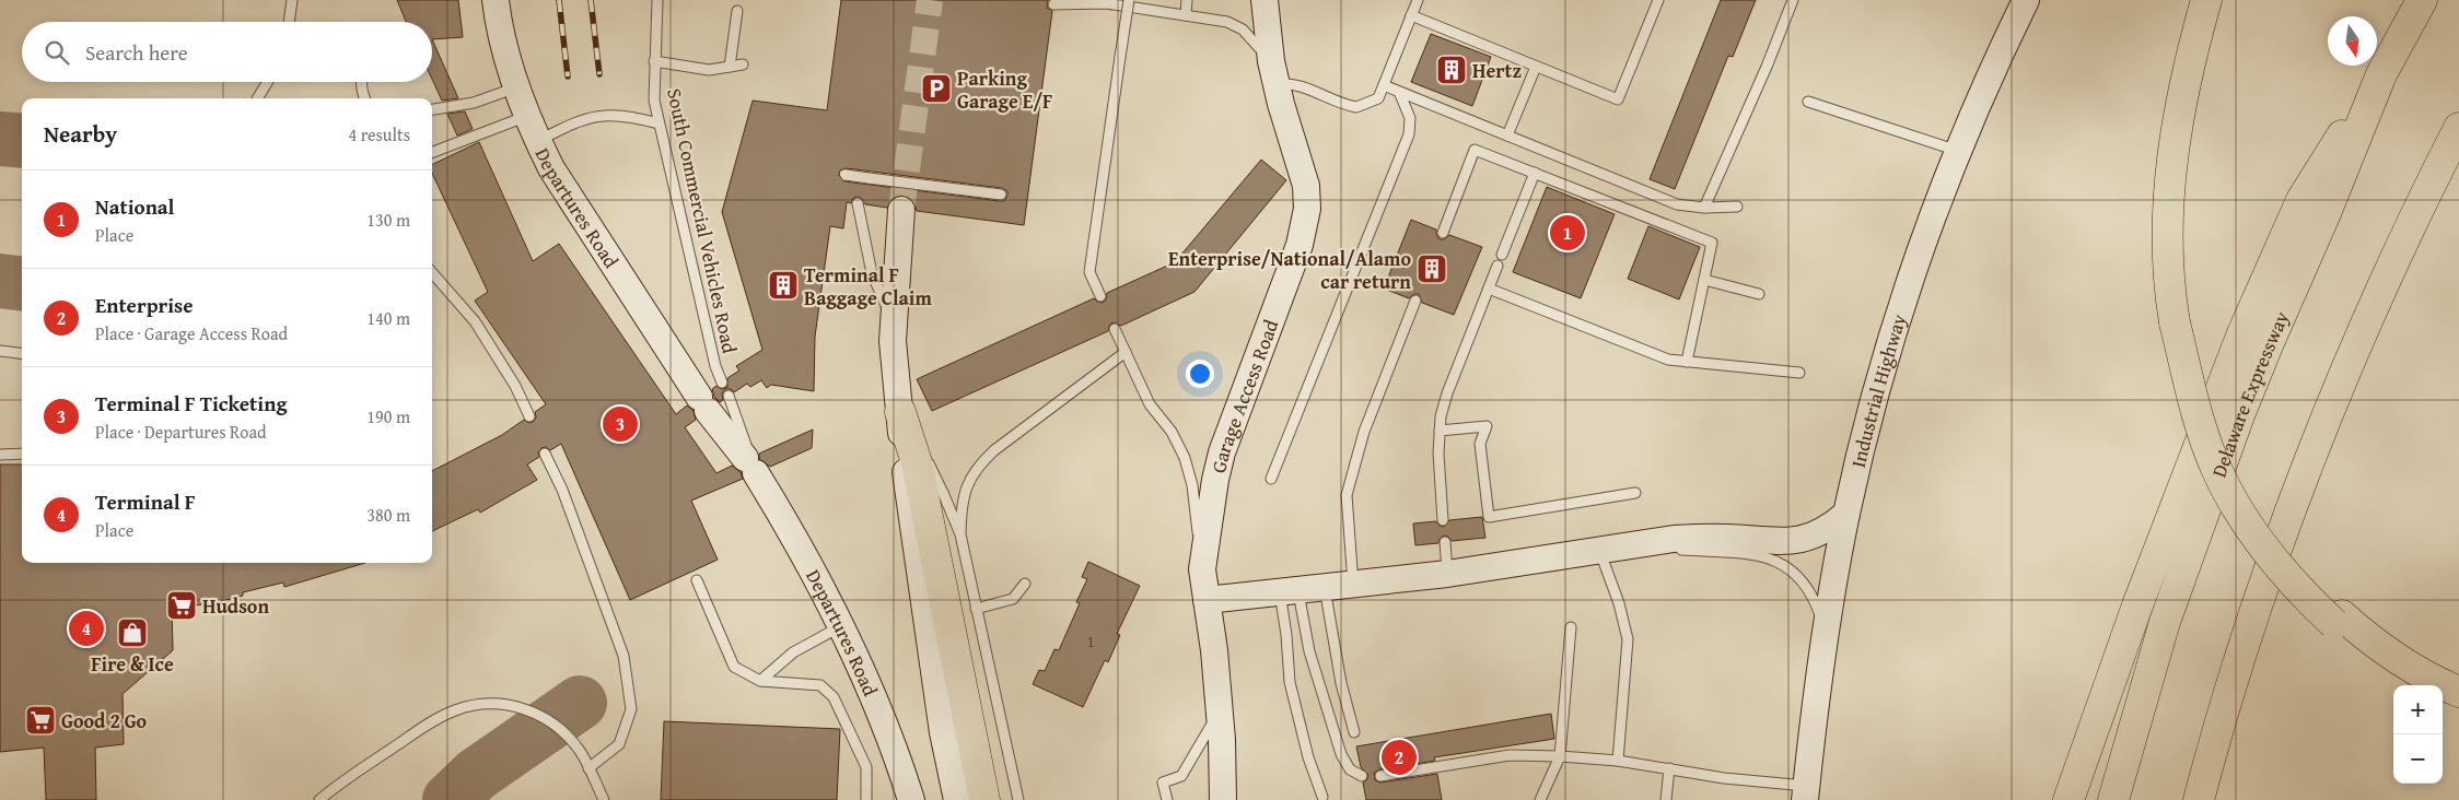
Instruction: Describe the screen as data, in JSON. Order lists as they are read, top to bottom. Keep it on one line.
{"streets":{"highway":["Delaware Expressway"],"street":["Departures Road","Industrial Highway","Garage Access Road"],"lane":["South Commercial Vehicles Road"]},"places":{"building":["Hertz","Enterprise/National/Alamo car return","Terminal F Baggage Claim"],"parking":["Parking Garage E/F"],"supermarket":["Hudson","Good 2 Go"],"shop":["Fire & Ice"]},"house_numbers":["1"],"north":"bottom","page":{"search":"Search here","heading":["Nearby","4 results"],"list":[{"mark":"1","name":"National","note":"Place","value":"130 m"},{"mark":"2","name":"Enterprise","note":"Place · Garage Access Road","value":"140 m"},{"mark":"3","name":"Terminal F Ticketing","note":"Place · Departures Road","value":"190 m"},{"mark":"4","name":"Terminal F","note":"Place","value":"380 m"}],"pins":["1","3","4","2"],"map_buttons":["+","−"]}}
